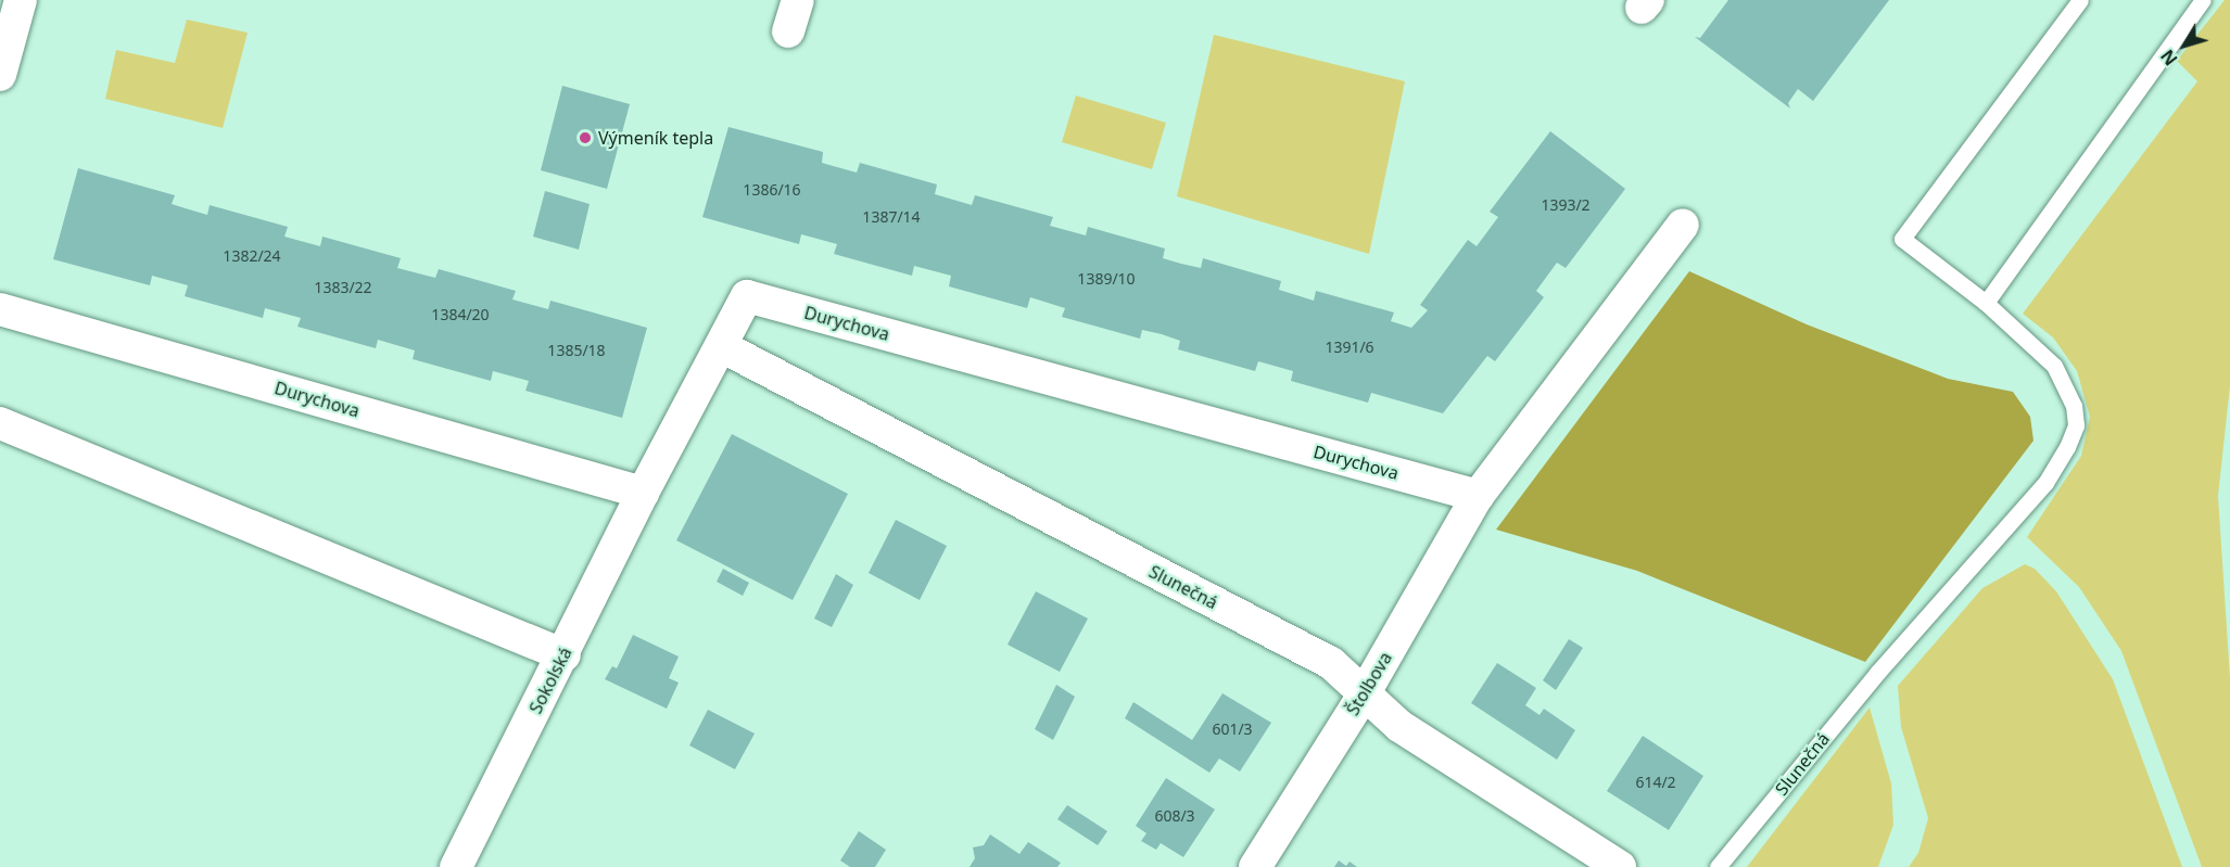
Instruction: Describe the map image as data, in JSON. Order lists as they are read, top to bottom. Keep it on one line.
{"streets":{"street":["Durychova","Slunečná","Sokolská","Štolbova"]},"crossings":[["Durychova","Slunečná"],["Durychova","Sokolská"],["Durychova","Štolbova"],["Slunečná","Štolbova"]],"places":["Výmeník tepla"],"house_numbers":["1386/16","1393/2","1387/14","1382/24","1389/10","1383/22","1384/20","1391/6","1385/18","601/3","614/2","608/3"],"north":"bottom left"}
